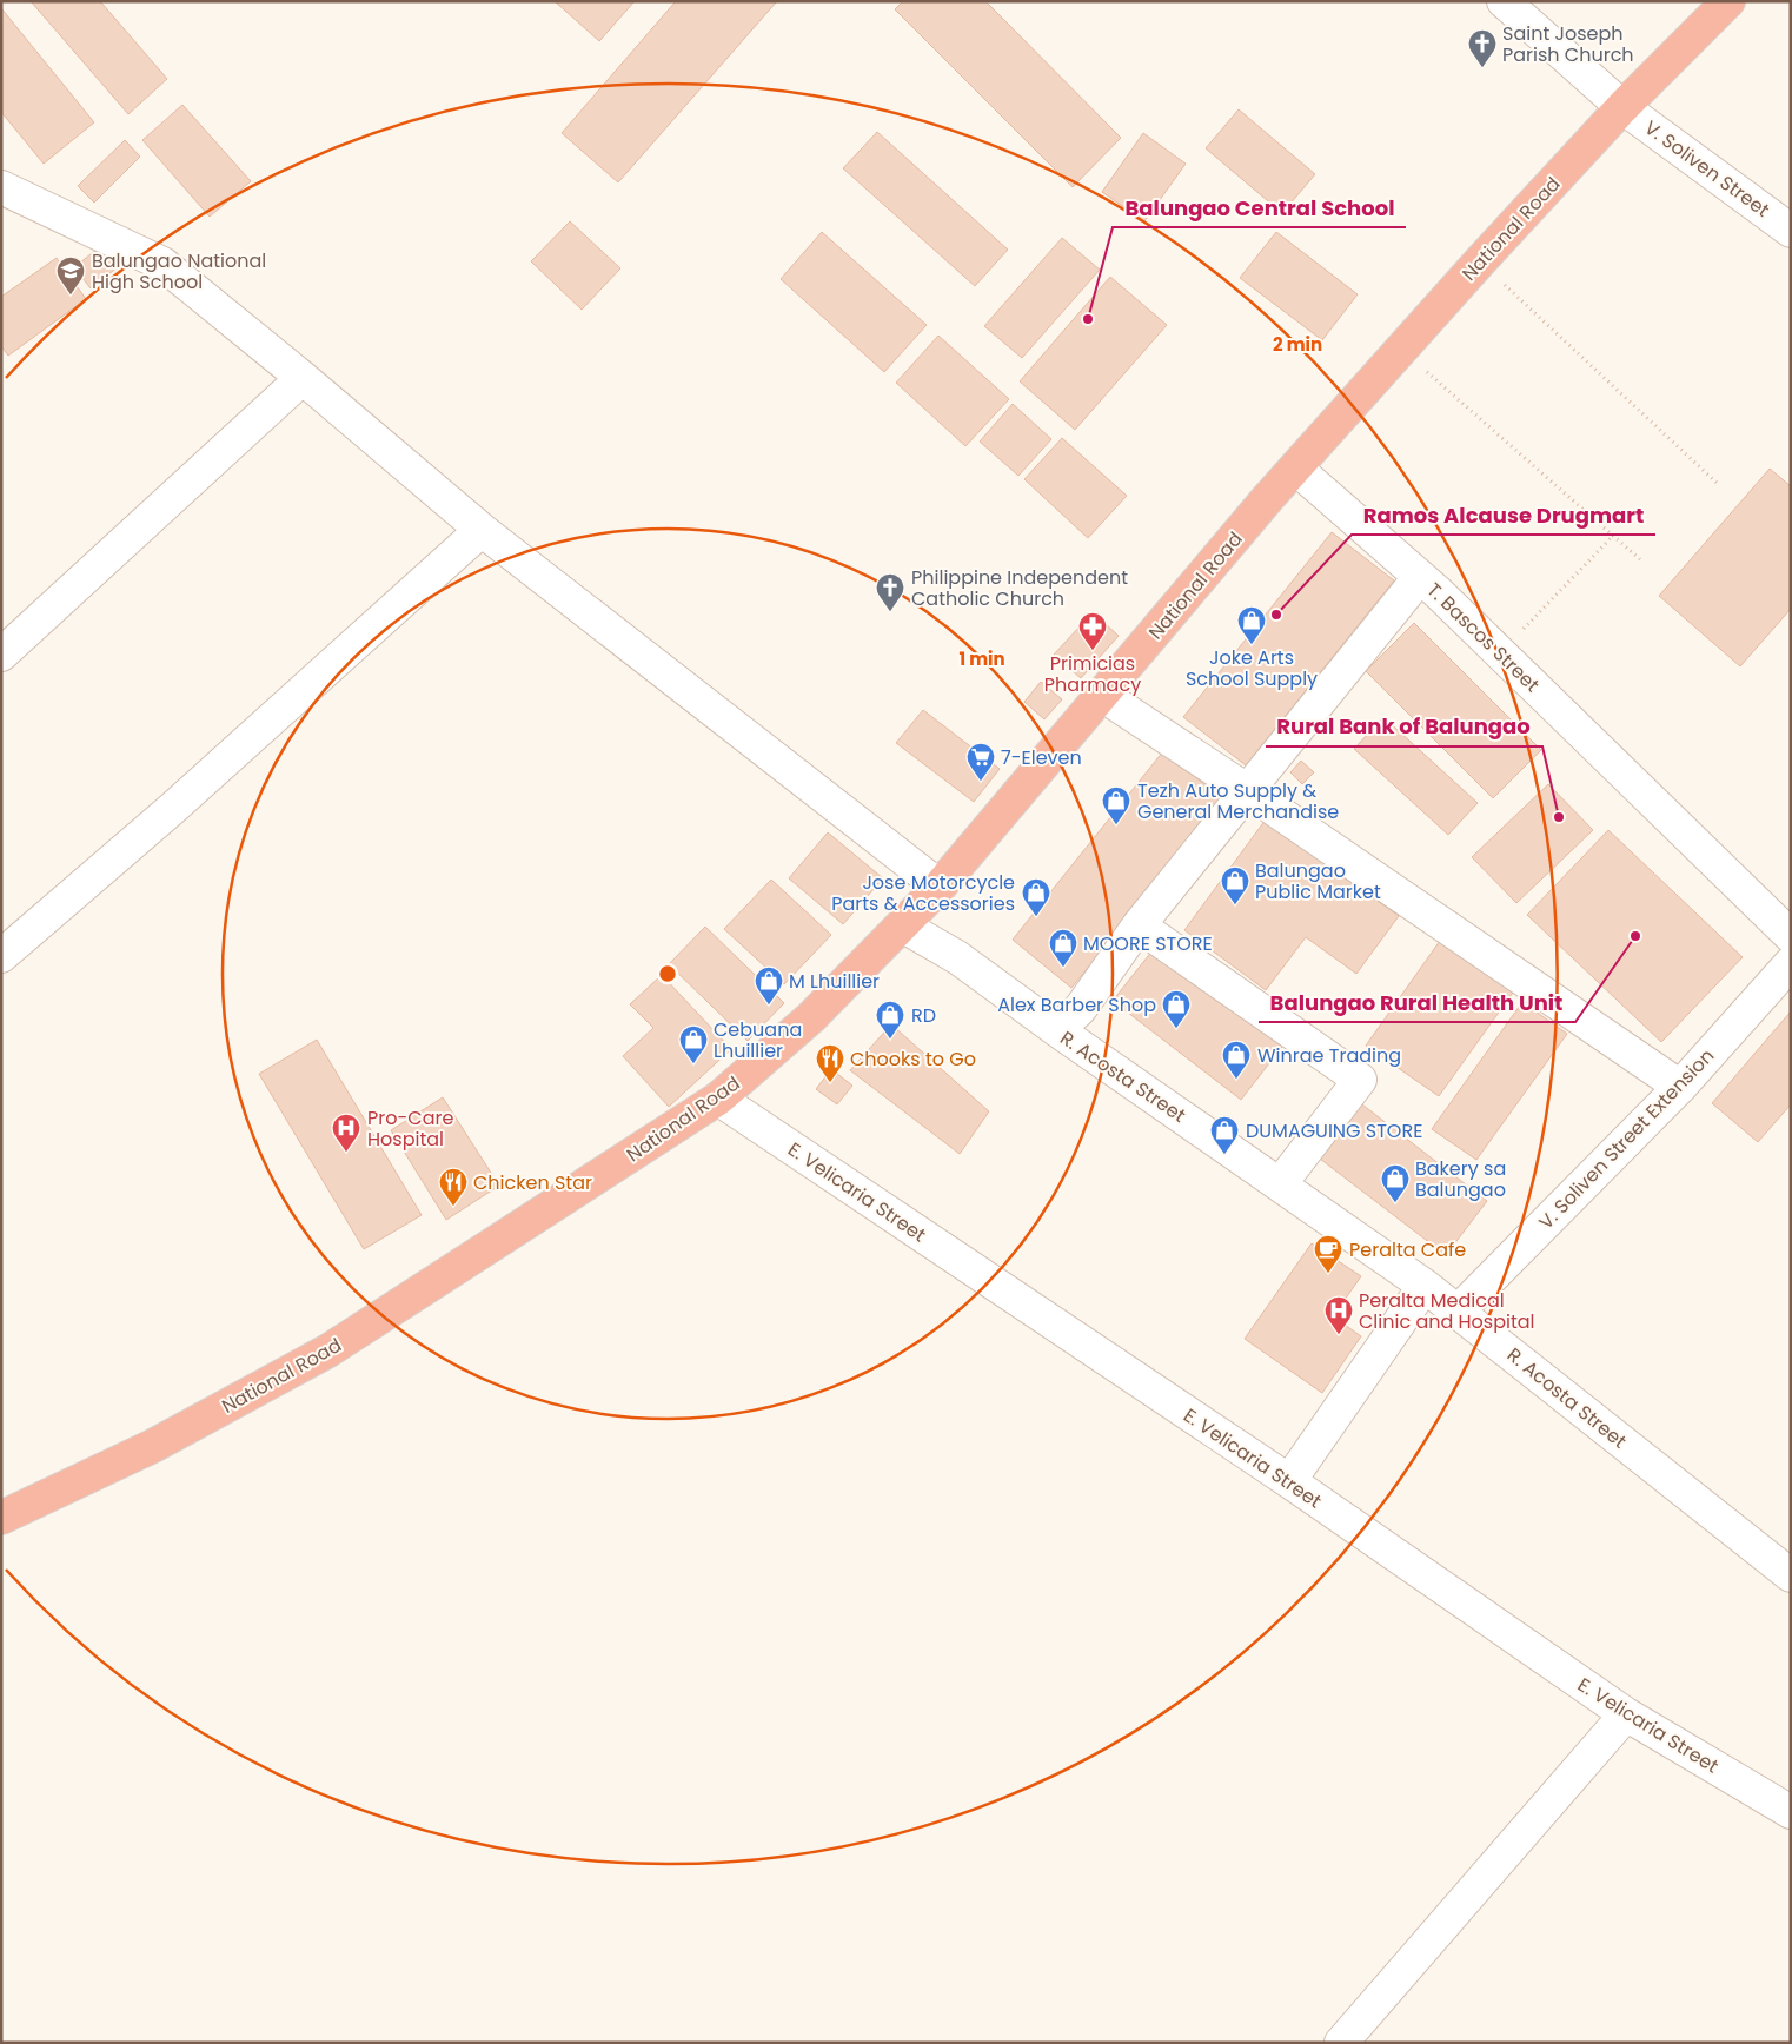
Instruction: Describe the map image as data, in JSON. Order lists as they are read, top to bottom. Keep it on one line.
{"streets":{"highway":["National Road"],"street":["V. Soliven Street","T. Bascos Street","R. Acosta Street","V. Soliven Street Extension","E. Velicaria Street"]},"crossings":[["V. Soliven Street","National Road"],["National Road","T. Bascos Street"],["National Road","R. Acosta Street"],["National Road","E. Velicaria Street"],["R. Acosta Street","V. Soliven Street Extension"]],"places":{"church":["Saint Joseph Parish Church","Philippine Independent Catholic Church"],"school or university":["Balungao National High School"],"other":["Balungao Central School","Ramos Alcause Drugmart","Rural Bank of Balungao","Balungao Rural Health Unit"],"shop":["Joke Arts School Supply","Tezh Auto Supply & General Merchandise","Balungao Public Market","Jose Motorcycle Parts & Accessories","MOORE STORE","M Lhuillier","Alex Barber Shop","RD","Cebuana Lhuillier","Winrae Trading","DUMAGUING STORE","Bakery sa Balungao"],"pharmacy":["Primicias Pharmacy"],"supermarket":["7-Eleven"],"restaurant":["Chooks to Go","Chicken Star"],"hospital":["Pro-Care Hospital","Peralta Medical Clinic and Hospital"],"cafe":["Peralta Cafe"]},"rings":["2 min","1 min"]}
